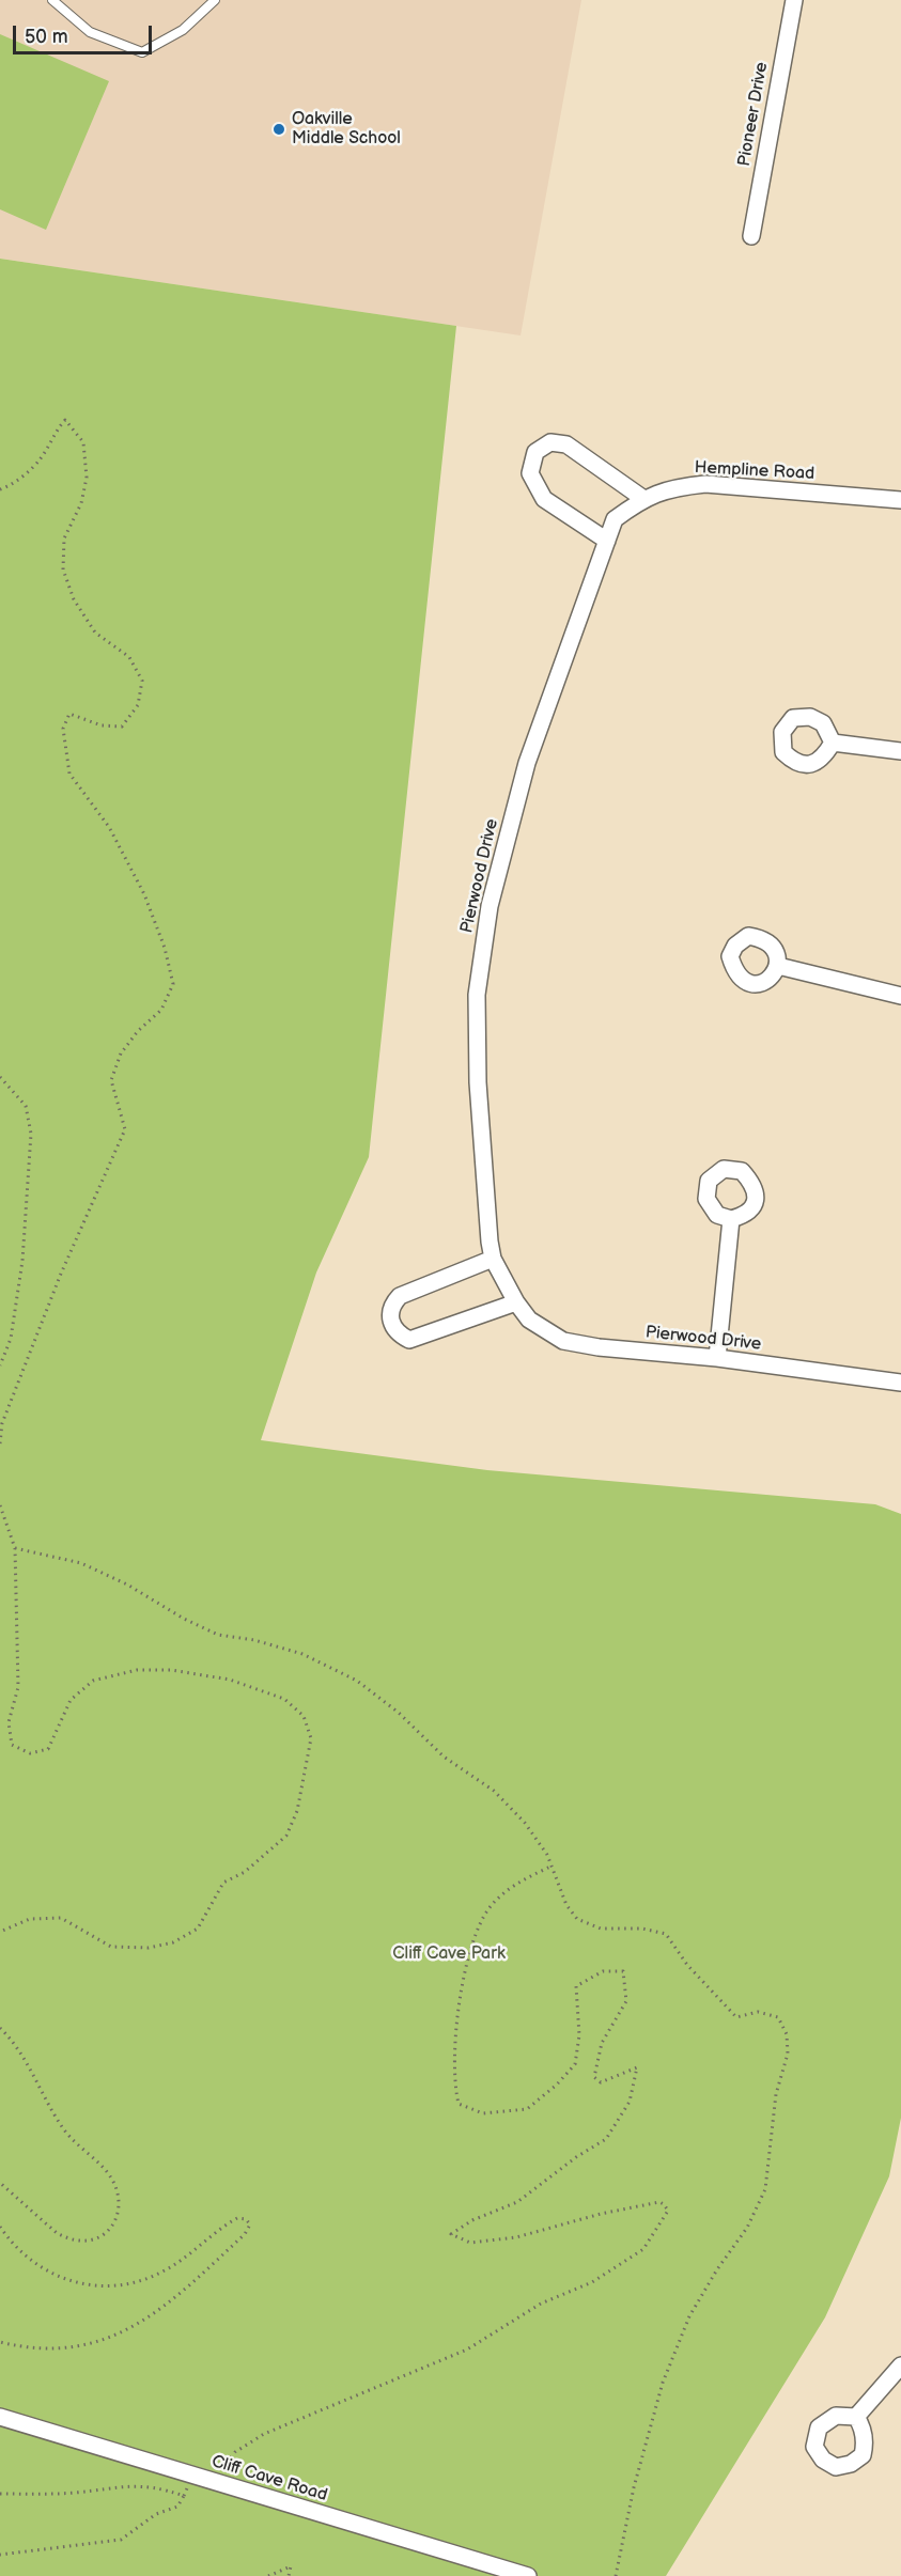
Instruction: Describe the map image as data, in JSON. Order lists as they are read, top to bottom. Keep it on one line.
{"streets":{"street":["Pioneer Drive","Hempline Road","Pierwood Drive","Cliff Cave Road"]},"crossings":[["Hempline Road","Pierwood Drive"]],"parks":["Cliff Cave Park"],"places":["Oakville Middle School"],"scale_bar":"50 m"}
